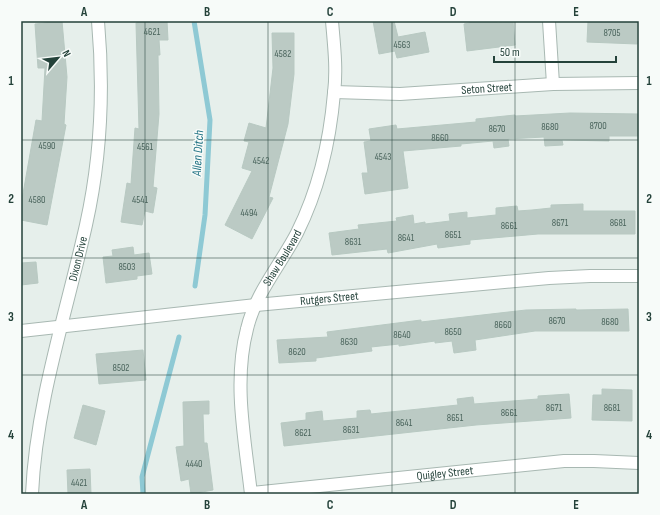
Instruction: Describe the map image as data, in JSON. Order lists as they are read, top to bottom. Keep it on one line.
{"streets":{"street":["Seton Street","Shaw Boulevard","Dixon Drive","Rutgers Street","Quigley Street"]},"crossings":[["Seton Street","Shaw Boulevard"],["Shaw Boulevard","Rutgers Street"],["Shaw Boulevard","Quigley Street"],["Dixon Drive","Rutgers Street"]],"water":["Allen Ditch"],"house_numbers":["4621","8705","4563","4582","8700","8680","8670","8660","4590","4561","4543","4542","4580","4541","4494","8671","8681","8661","8651","8641","8631","8503","8670","8680","8660","8650","8640","8630","8620","8502","8671","8681","8661","8651","8641","8631","8621","4440","4421"],"scale_bar":"50 m","north":"top right","grid":{"columns":["A","B","C","D","E"],"rows":["1","2","3","4"]}}
